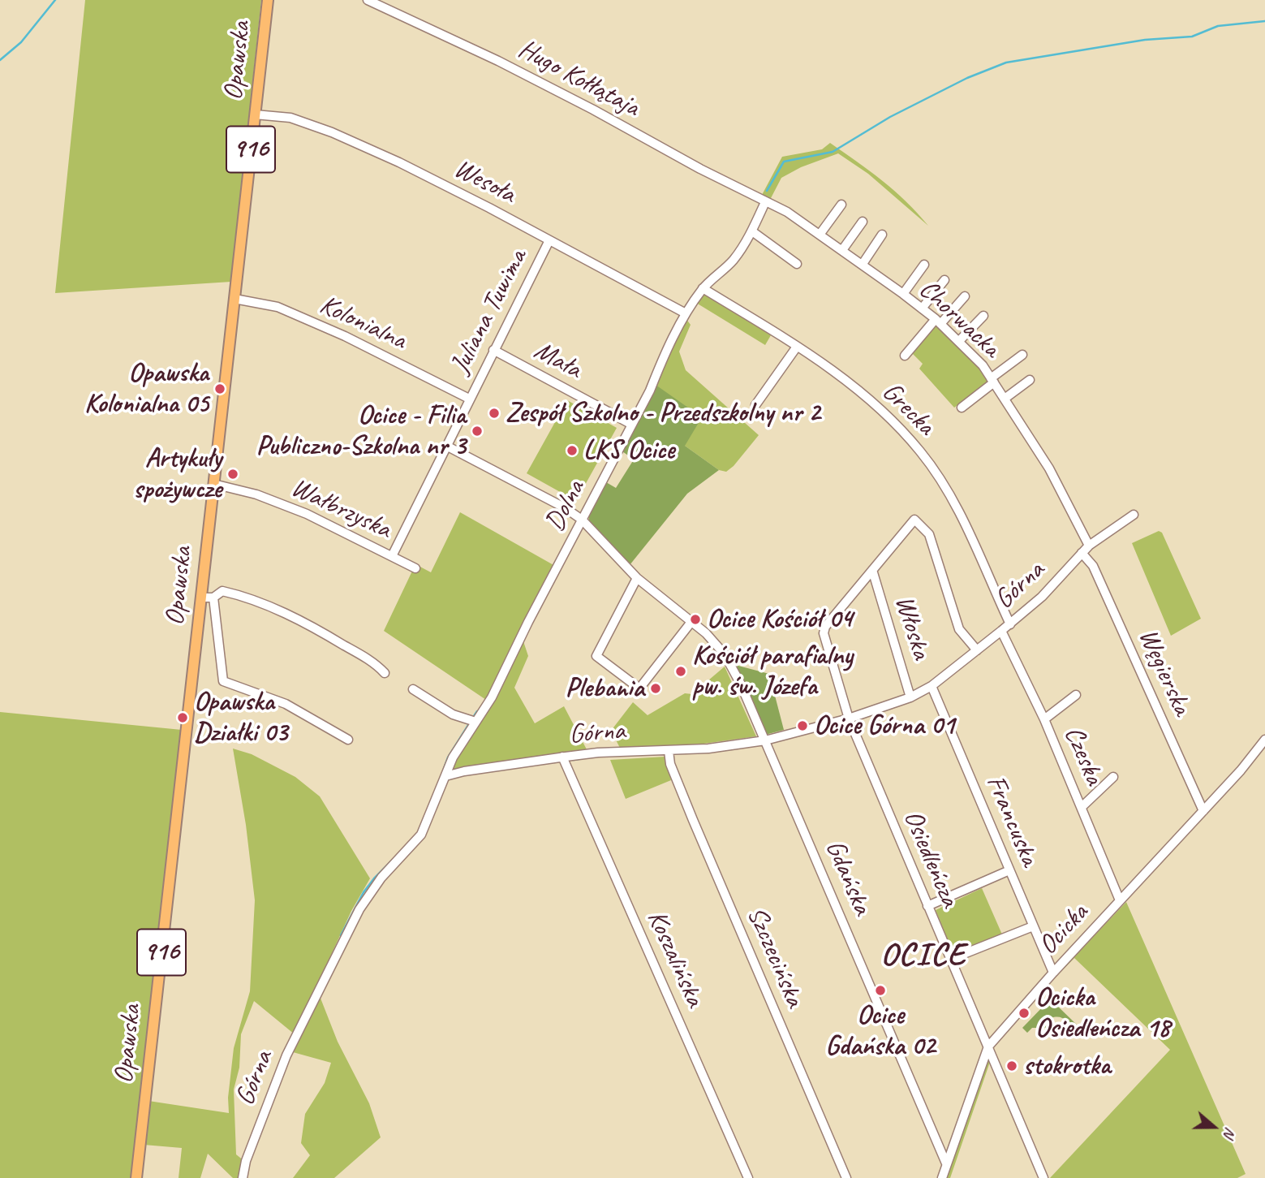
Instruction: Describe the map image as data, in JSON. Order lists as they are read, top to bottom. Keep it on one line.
{"streets":{"main road":["Opawska","916"],"street":["Hugo Kołłątaja","Wesoła","Juliana Tuwima","Chorwacka","Kolonialna","Mała","Grecka","Dolna","Wałbrzyska","Górna","Włoska","Węgierska","Czeska","Francuska","Osiedleńcza","Gdańska","Ocicka","Szczecińska","Koszalińska"]},"crossings":[["Opawska","Wesoła"],["Opawska","Kolonialna"],["Opawska","Wałbrzyska"],["Hugo Kołłątaja","Chorwacka"],["Hugo Kołłątaja","Dolna"],["Wesoła","Juliana Tuwima"],["Wesoła","Dolna"],["Juliana Tuwima","Kolonialna"],["Juliana Tuwima","Mała"],["Juliana Tuwima","Wałbrzyska"],["Juliana Tuwima","Gdańska"],["Chorwacka","Dolna"],["Chorwacka","Górna"],["Mała","Dolna"],["Grecka","Dolna"],["Grecka","Górna"],["Dolna","Górna"],["Dolna","Gdańska"],["Górna","Włoska"],["Górna","Węgierska"],["Górna","Czeska"],["Górna","Francuska"],["Górna","Osiedleńcza"],["Górna","Gdańska"],["Górna","Szczecińska"],["Górna","Koszalińska"],["Włoska","Osiedleńcza"],["Węgierska","Ocicka"],["Czeska","Ocicka"],["Francuska","Ocicka"],["Osiedleńcza","Ocicka"],["Gdańska","Ocicka"]],"districts":["OCICE"],"places":["Opawska Kolonialna 05","Zespół Szkolno - Przedszkolny nr 2","Ocice - Filia Publiczno-Szkolna nr 3","LKS Ocice","Artykuły spożywcze","Ocice Kościół 04","Kościół parafialny pw. św. Józefa","Plebania","Opawska Działki 03","Ocice Górna 01","Ocice Gdańska 02","Ocicka Osiedleńcza 18","stokrotka"],"north":"right"}
